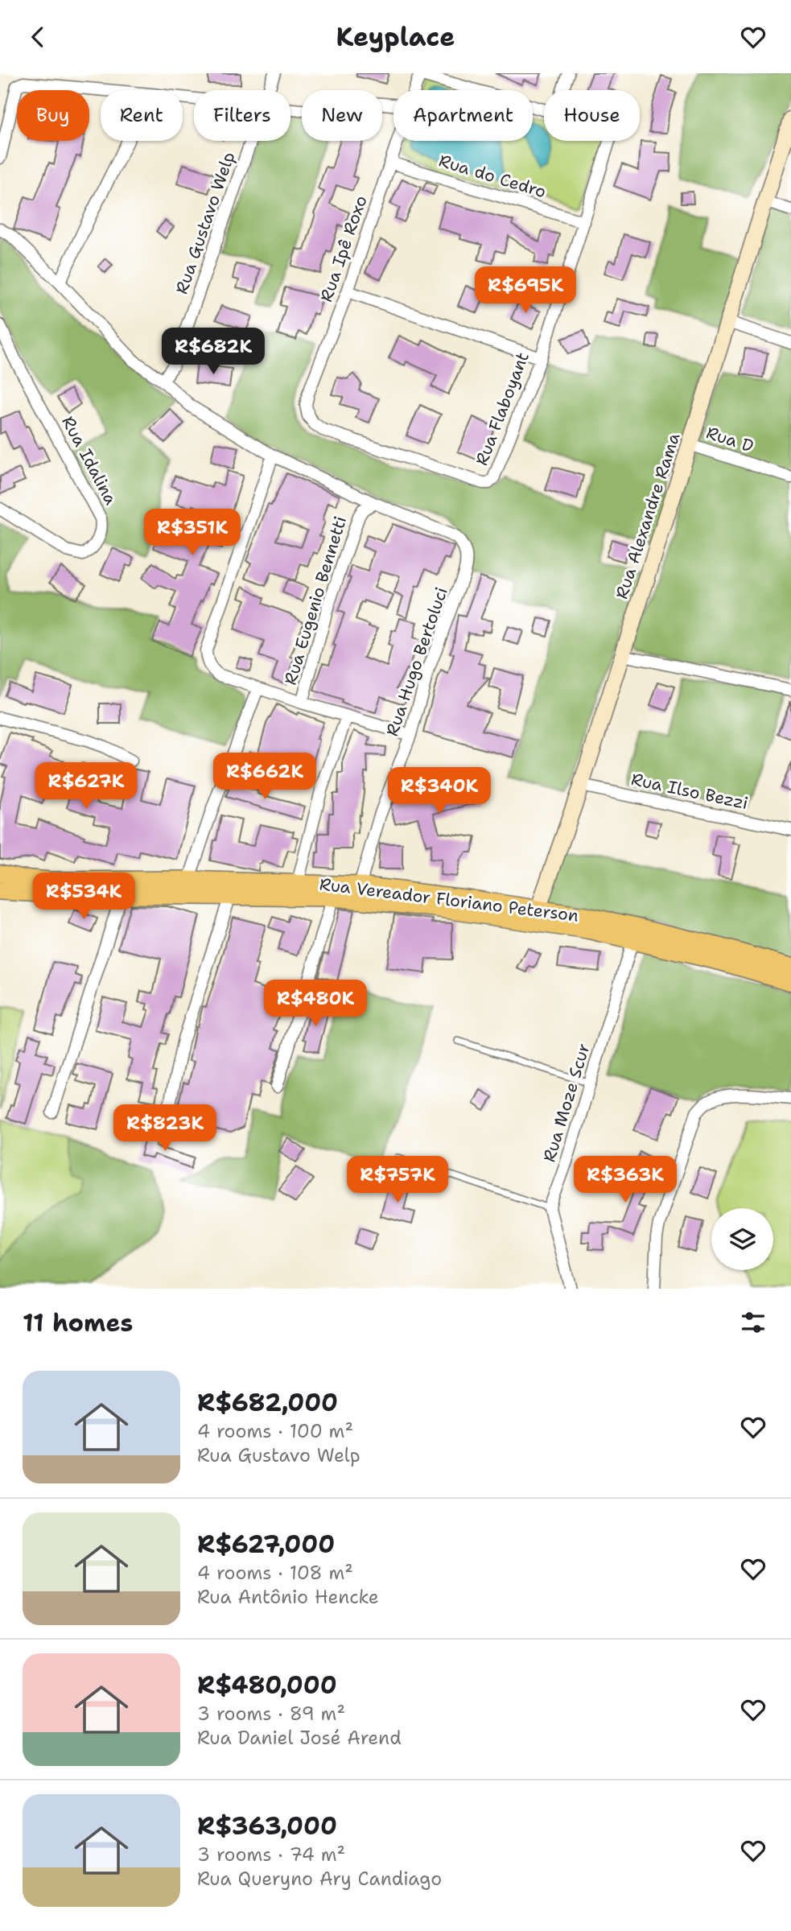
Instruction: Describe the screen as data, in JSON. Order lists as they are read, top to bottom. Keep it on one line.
{"streets":{"main road":["Rua Vereador Floriano Peterson"],"street":["Rua do Cedro","Rua Gustavo Welp","Rua Ipê Roxo","Rua Flaboyant","Rua D","Rua Idalina","Rua Alexandre Rama","Rua Eugenio Bennetti","Rua Hugo Bertoluci","Rua Ilso Bezzi","Rua Moze Scur"]},"crossings":[["Rua do Cedro","Rua Ipê Roxo"],["Rua do Cedro","Rua Flaboyant"],["Rua Ipê Roxo","Rua Flaboyant"],["Rua D","Rua Alexandre Rama"],["Rua Alexandre Rama","Rua Ilso Bezzi"],["Rua Alexandre Rama","Rua Vereador Floriano Peterson"],["Rua Eugenio Bennetti","Rua Hugo Bertoluci"],["Rua Hugo Bertoluci","Rua Vereador Floriano Peterson"],["Rua Vereador Floriano Peterson","Rua Moze Scur"]],"page":{"header":"Keyplace","chip":["Buy","Rent","Filters","New","Apartment","House"],"price":["R$695K","R$682K","R$351K","R$662K","R$627K","R$340K","R$534K","R$480K","R$823K","R$757K","R$363K"],"heading":"11 homes","list":[{"name":"R$682,000","note":"4 rooms · 100 m² · Rua Gustavo Welp"},{"name":"R$627,000","note":"4 rooms · 108 m² · Rua Antônio Hencke"},{"name":"R$480,000","note":"3 rooms · 89 m² · Rua Daniel José Arend"},{"name":"R$363,000","note":"3 rooms · 74 m² · Rua Queryno Ary Candiago"}]}}
